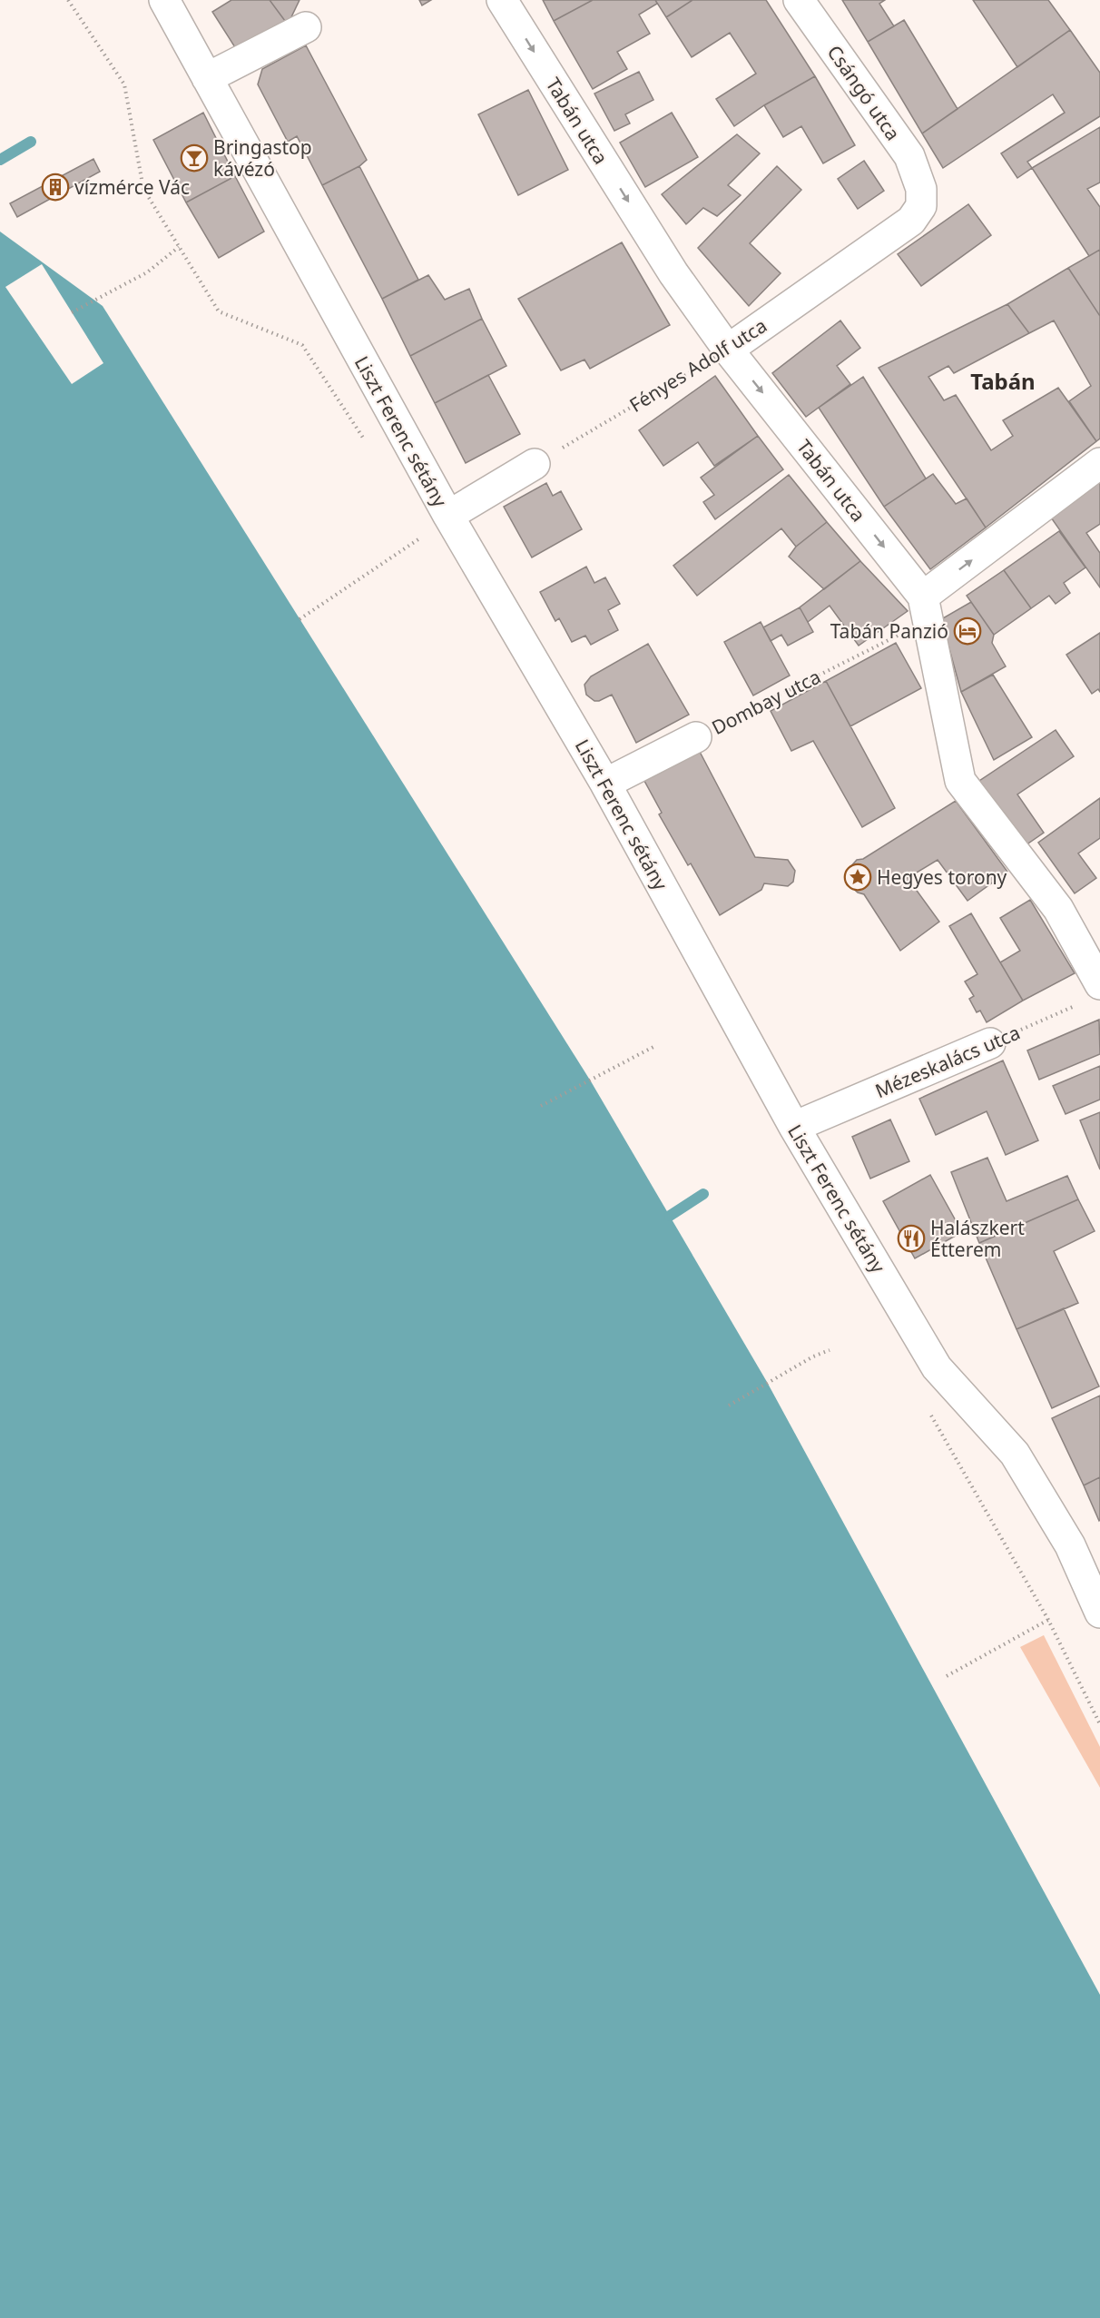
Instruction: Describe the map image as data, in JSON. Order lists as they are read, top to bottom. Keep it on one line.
{"streets":{"street":["Csángó utca","Tabán utca","Fényes Adolf utca","Liszt Ferenc sétány","Dombay utca","Mézeskalács utca"]},"crossings":[["Csángó utca","Fényes Adolf utca"],["Tabán utca","Fényes Adolf utca"],["Tabán utca","Dombay utca"],["Tabán utca","Mézeskalács utca"],["Liszt Ferenc sétány","Dombay utca"],["Liszt Ferenc sétány","Mézeskalács utca"]],"one_way":["Tabán utca"],"districts":["Tabán"],"places":{"bar":["Bringastop kávézó"],"building":["vízmérce Vác"],"hotel":["Tabán Panzió"],"place":["Hegyes torony"],"restaurant":["Halászkert Étterem"]}}
